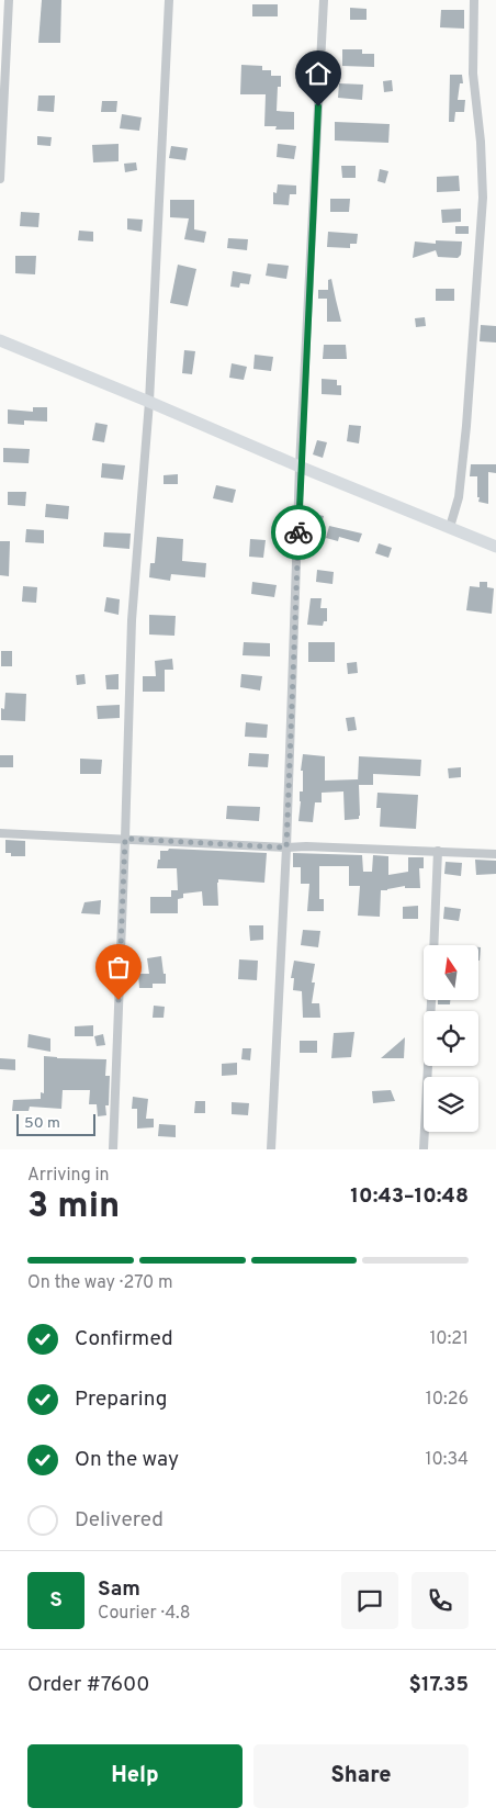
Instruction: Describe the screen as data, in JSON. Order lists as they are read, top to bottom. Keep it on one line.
{"scale_bar":"50 m","north":"top","page":{"scale":"50 m","heading":["3 min","Arriving in","10:43–10:48"],"panel":["Sam","Courier · 4.8","Order #7600","$17.35"],"bar":"On the way · 270 m","list":[["Confirmed","10:21"],["Preparing","10:26"],["On the way","10:34"],"Delivered"],"round":"S","buttons":["Help","Share"]}}
